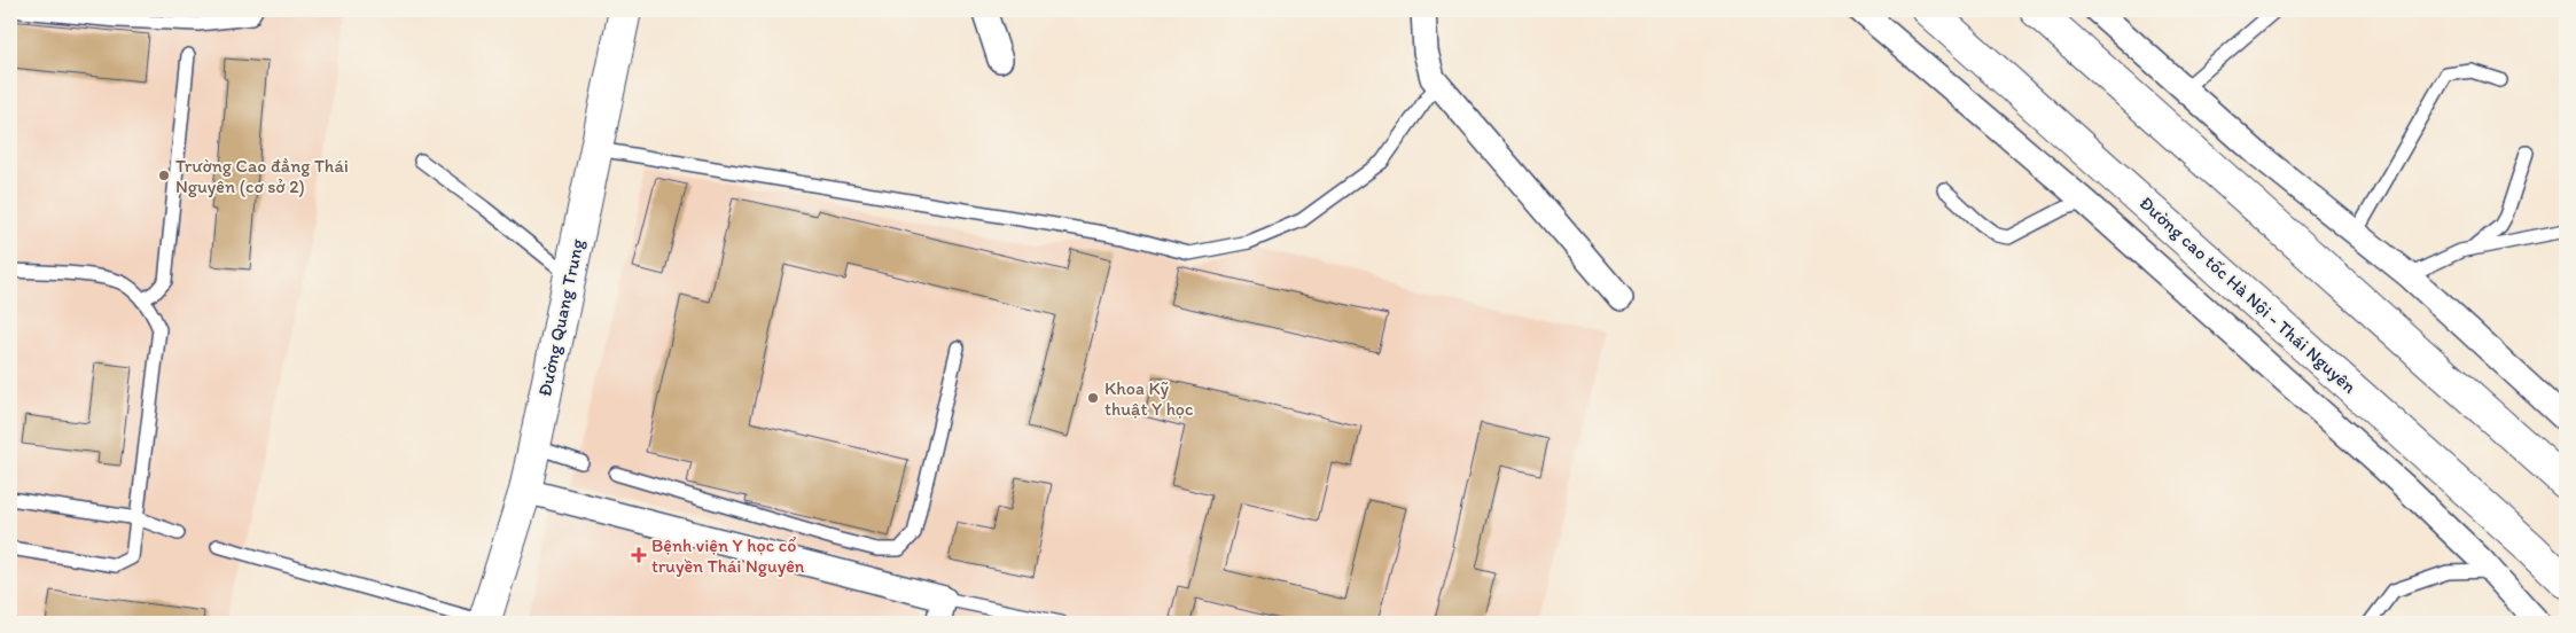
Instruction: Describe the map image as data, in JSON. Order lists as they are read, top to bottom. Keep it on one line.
{"streets":{"main road":["Đường cao tốc Hà Nội - Thái Nguyên","Đường Quang Trung"]},"places":{"other":["Trường Cao đẳng Thái Nguyên (cơ sở 2)","Khoa Kỹ thuật Y học"],"health":["Bệnh viện Y học cổ truyền Thái Nguyên"]}}
